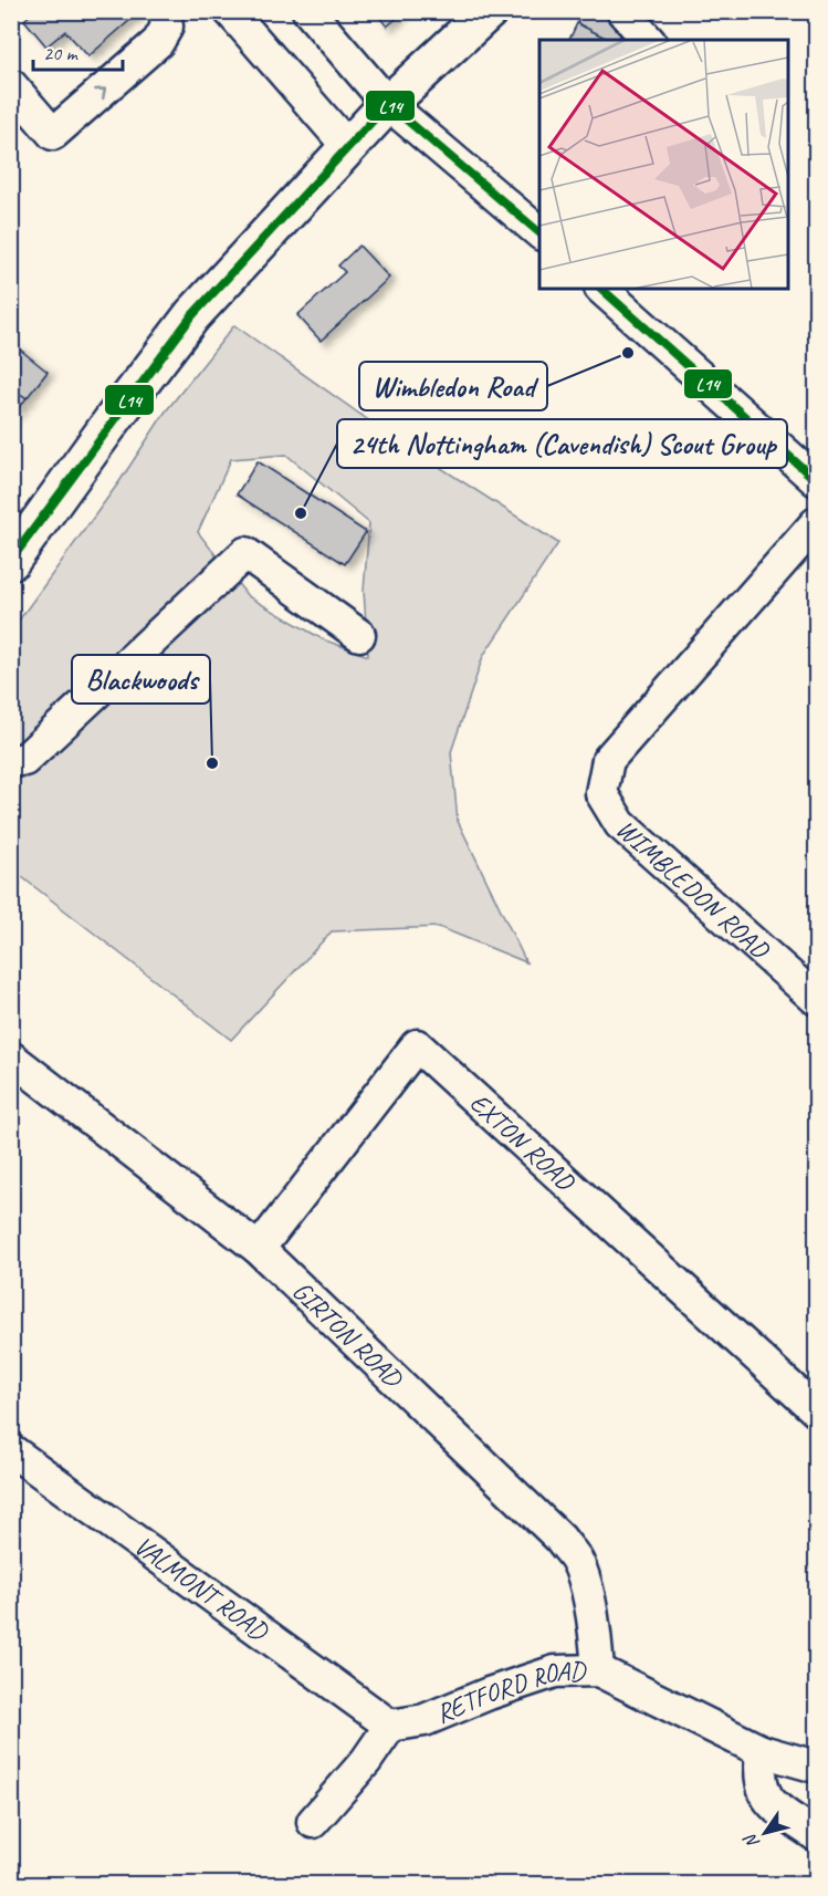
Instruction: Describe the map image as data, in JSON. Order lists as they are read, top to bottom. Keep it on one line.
{"streets":{"street":["WIMBLEDON ROAD","EXTON ROAD","GIRTON ROAD","VALMONT ROAD","RETFORD ROAD"]},"crossings":[["EXTON ROAD","GIRTON ROAD"],["GIRTON ROAD","RETFORD ROAD"],["VALMONT ROAD","RETFORD ROAD"]],"places":["Wimbledon Road","24th Nottingham (Cavendish) Scout Group","Blackwoods"],"lines":["transit line L14"],"scale_bar":"20 m","north":"bottom left"}
